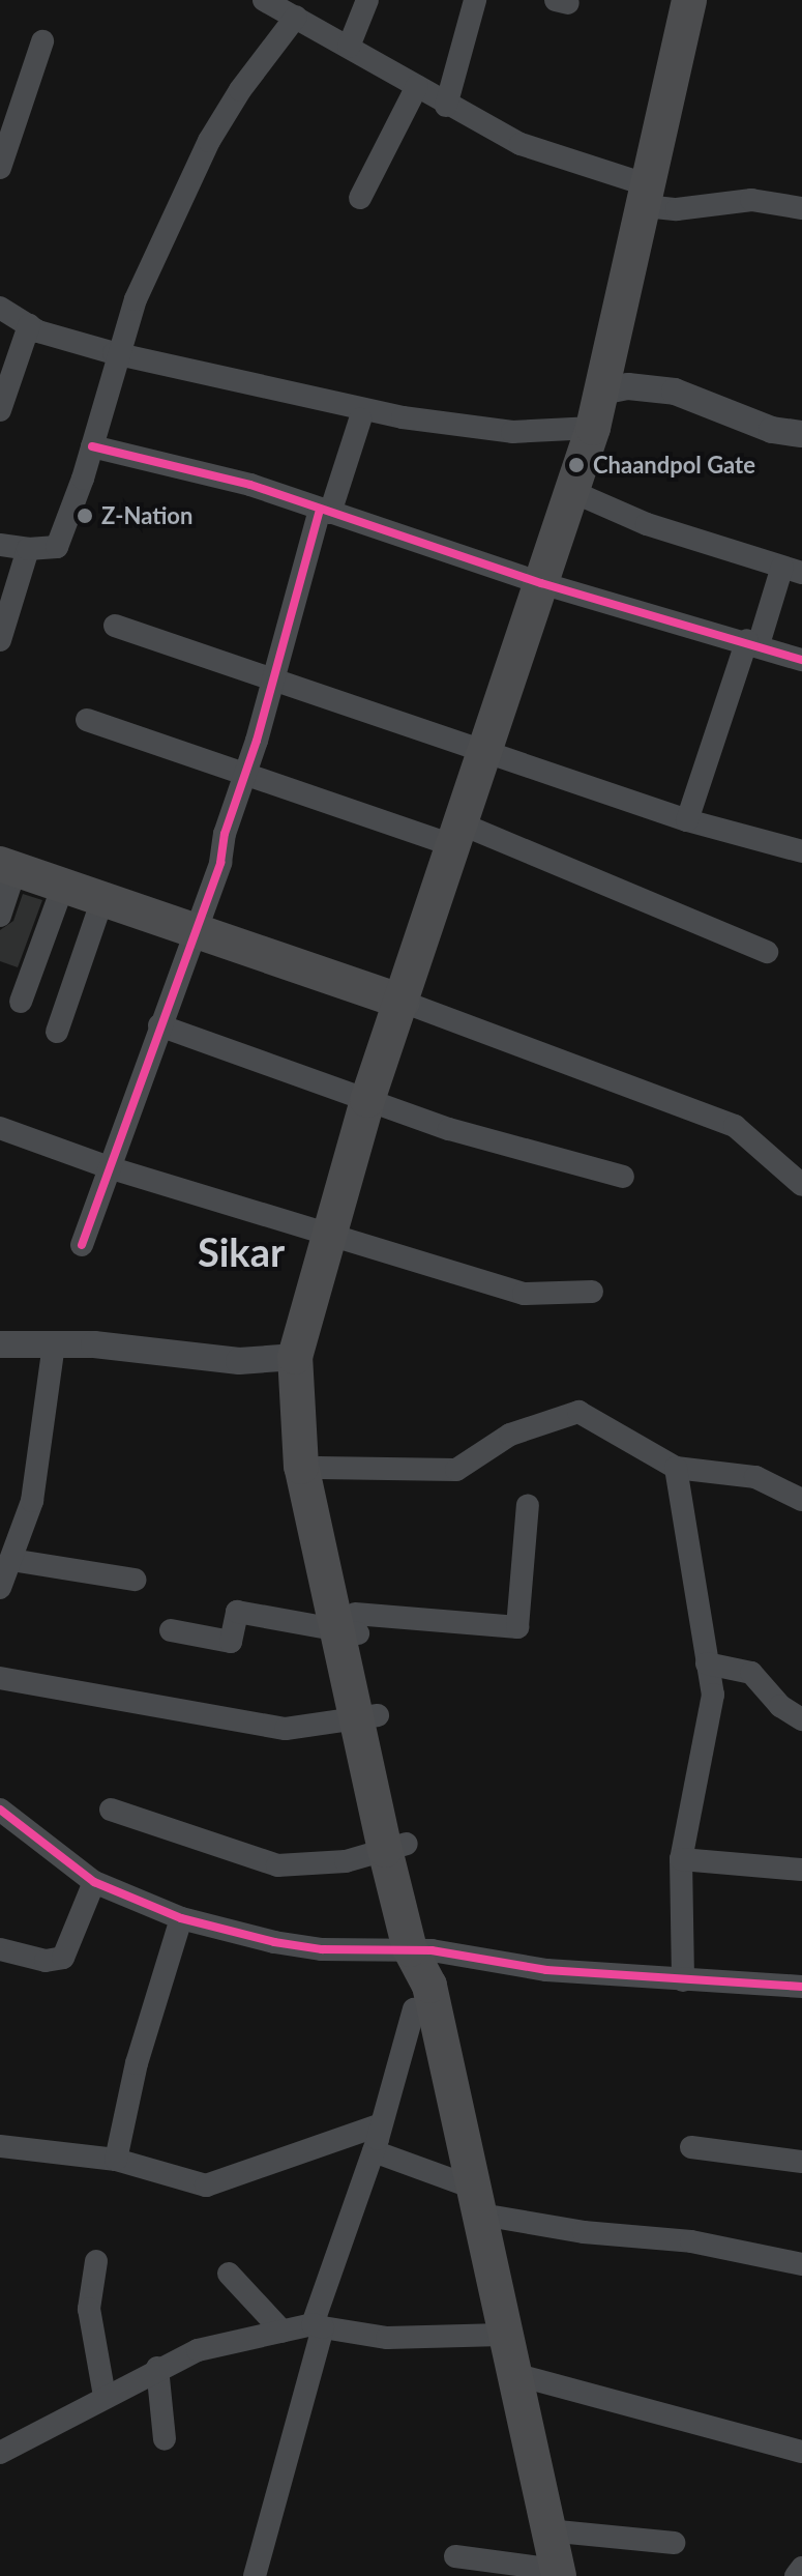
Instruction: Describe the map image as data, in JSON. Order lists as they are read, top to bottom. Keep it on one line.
{"districts":["Sikar"],"places":["Chaandpol Gate","Z-Nation"]}
